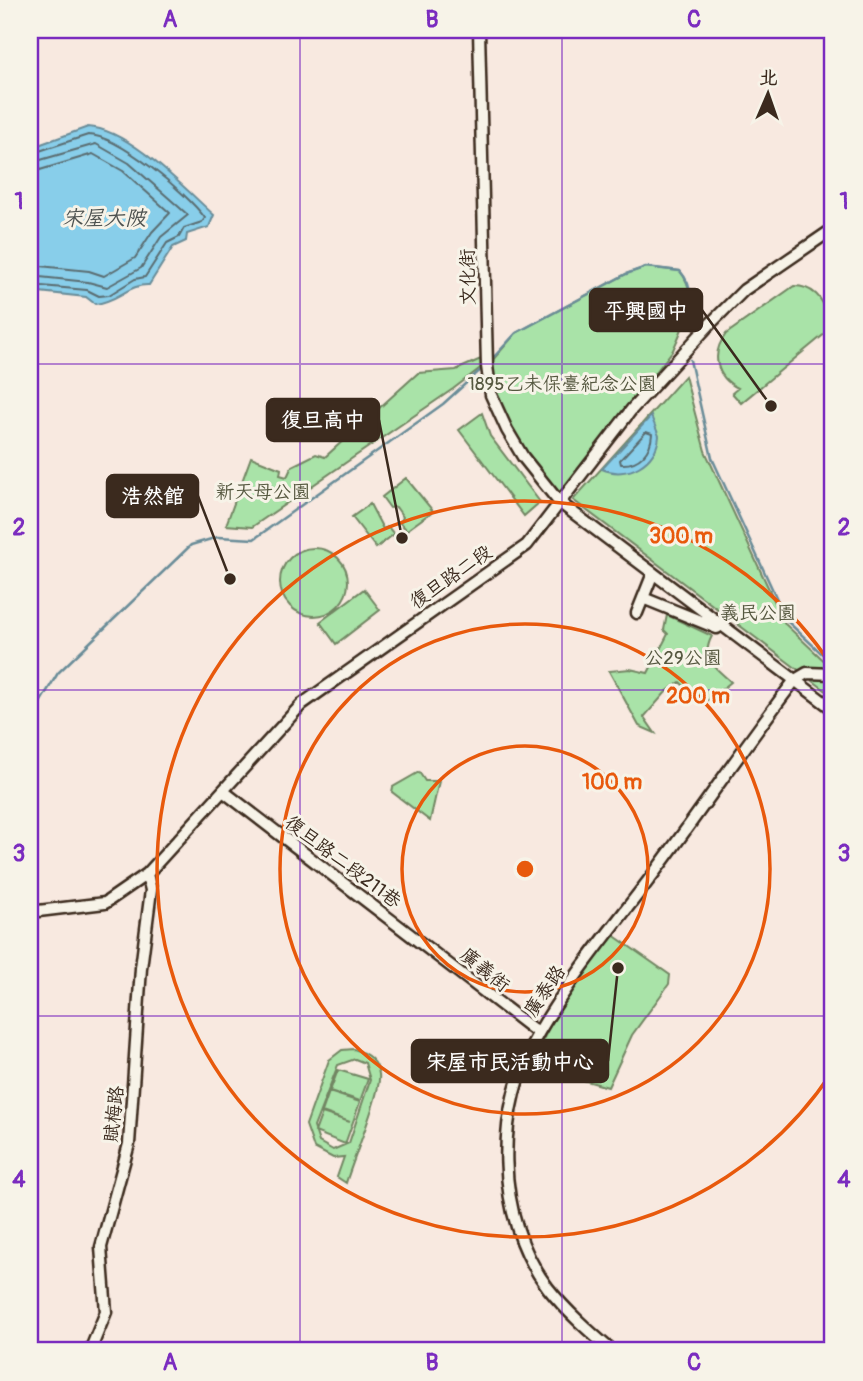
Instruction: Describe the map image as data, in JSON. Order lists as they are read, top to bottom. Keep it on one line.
{"streets":{"street":["文化街","復旦路二段","復旦路二段211巷","廣義街","廣泰路","賦梅路"]},"crossings":[["文化街","復旦路二段"],["復旦路二段","復旦路二段211巷"],["復旦路二段","賦梅路"],["復旦路二段211巷","廣義街"],["廣義街","廣泰路"]],"water":["宋屋大陂"],"parks":["1895乙未保臺紀念公園","新天母公園","義民公園","公29公園"],"places":["平興國中","復旦高中","浩然館","宋屋市民活動中心"],"north":"top","grid":{"columns":["A","B","C"],"rows":["1","2","3","4"]},"rings":["300 m","200 m","100 m"]}
